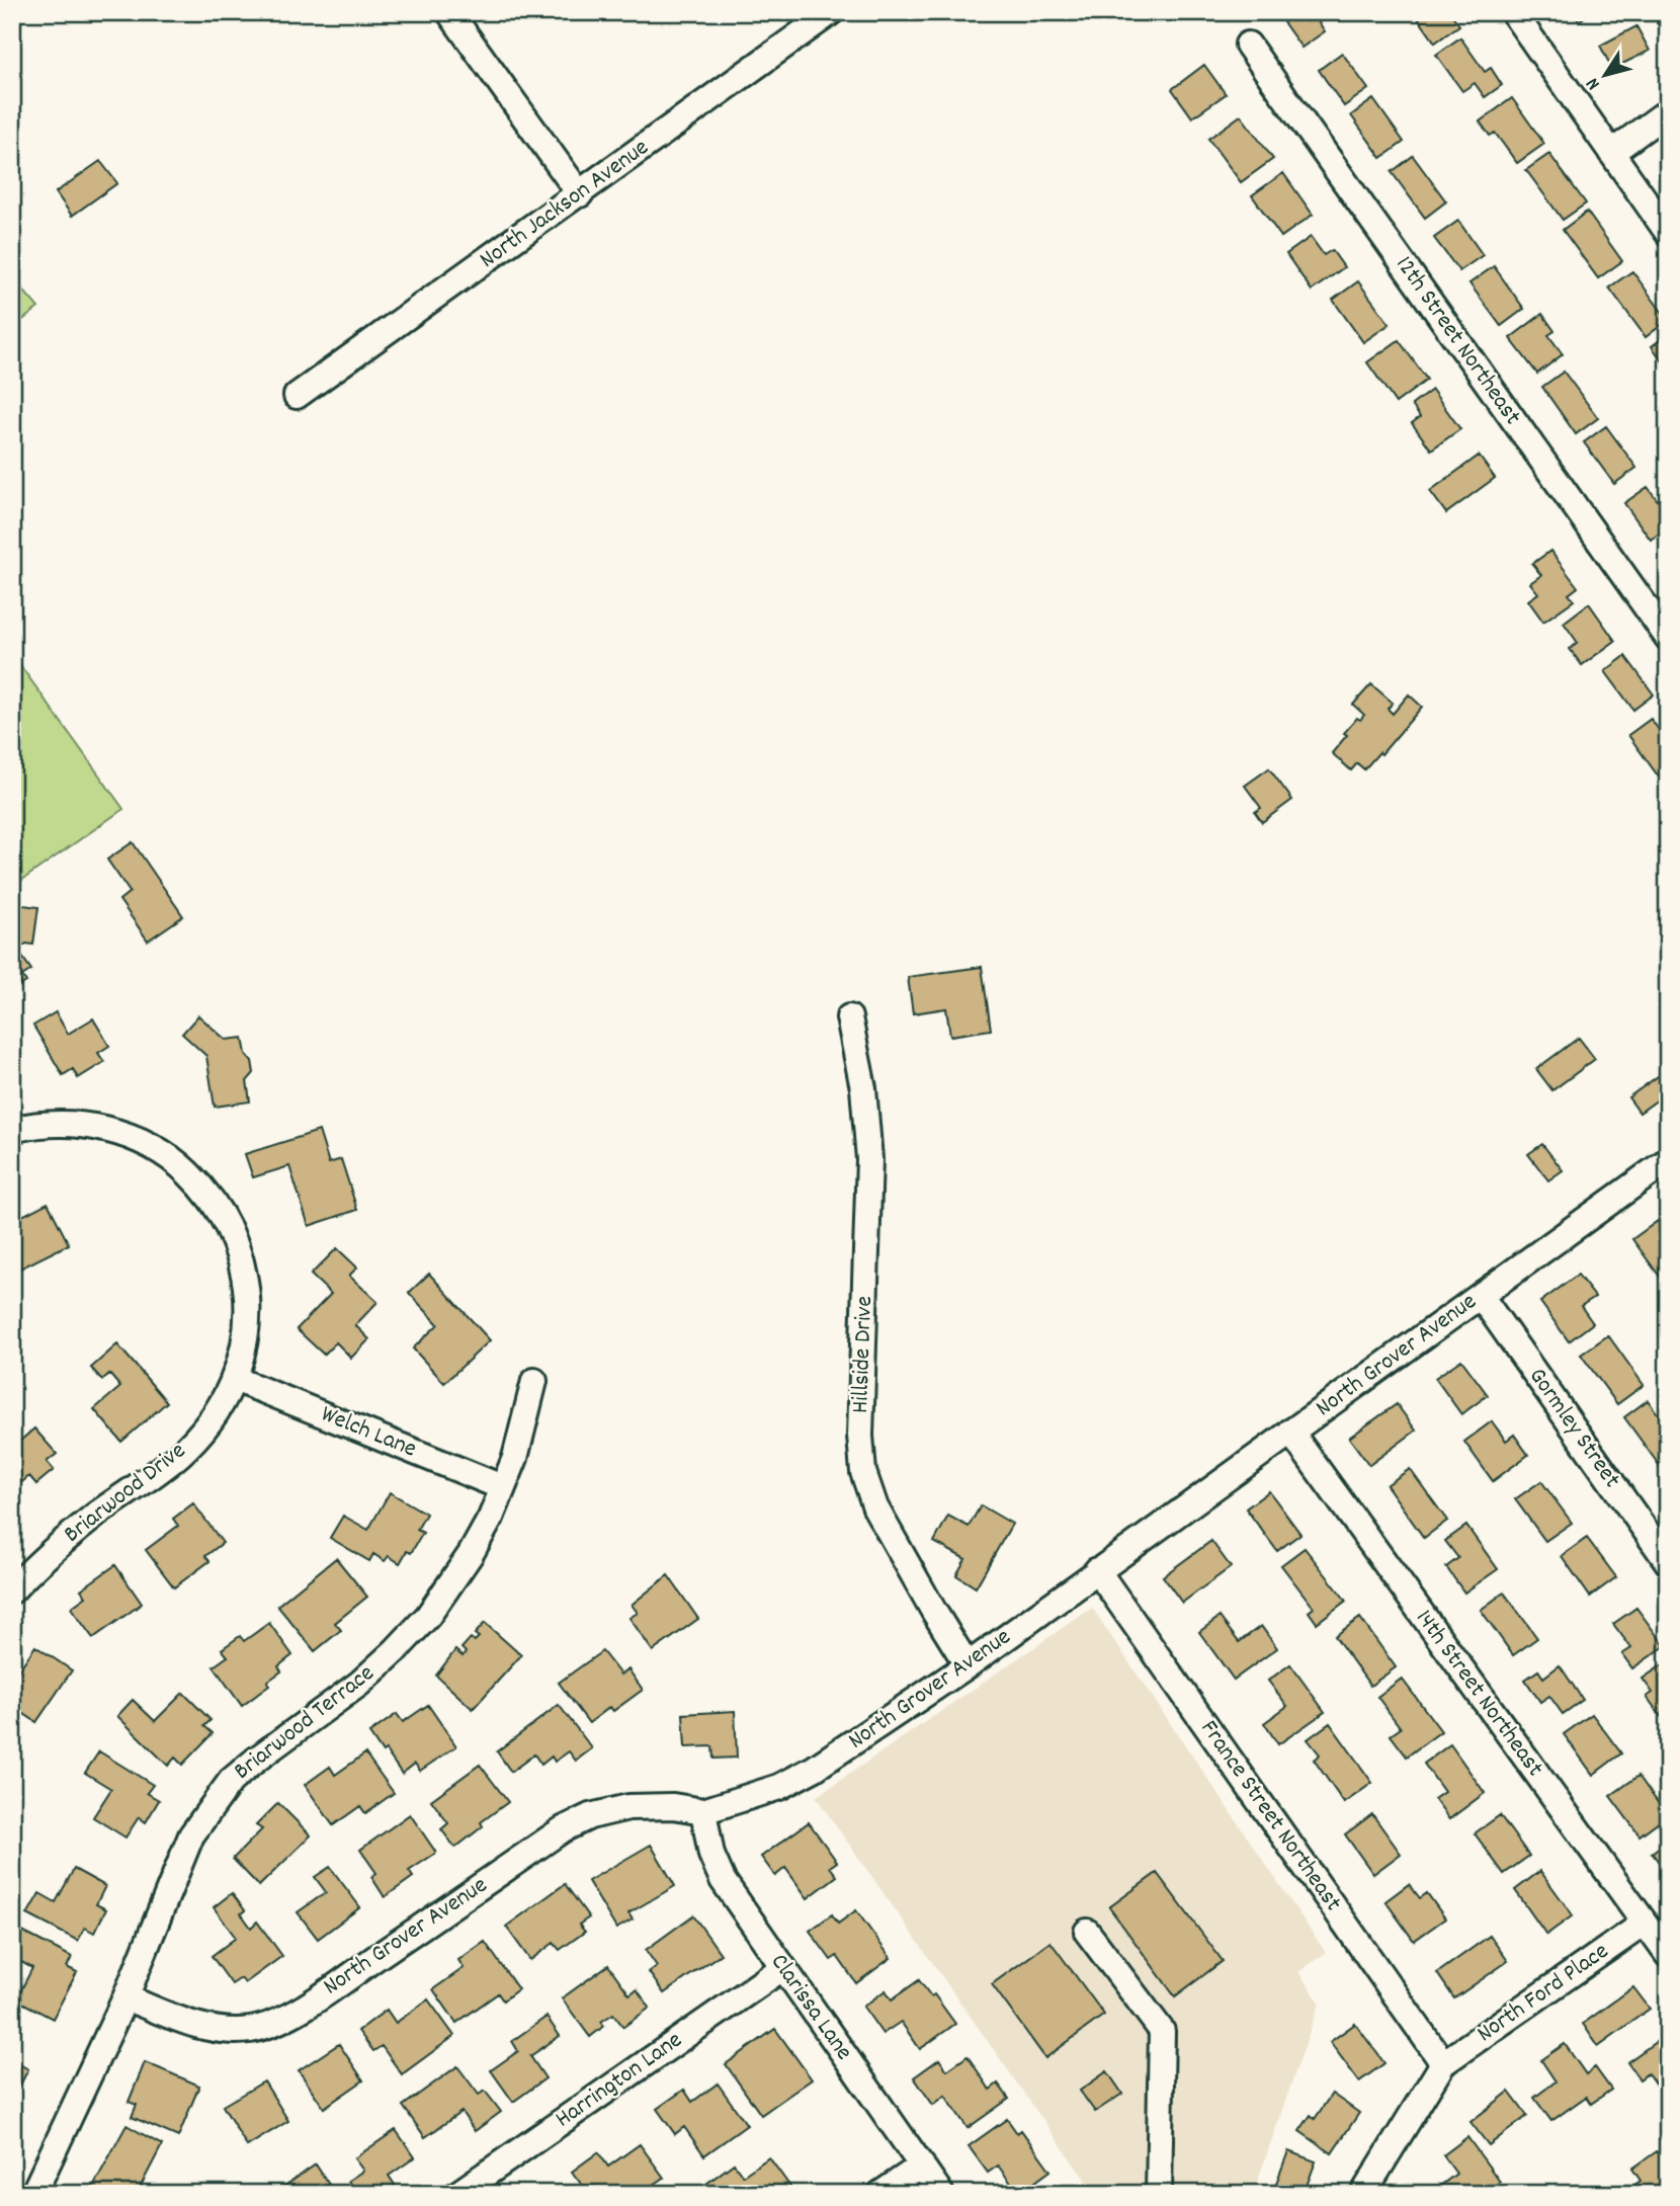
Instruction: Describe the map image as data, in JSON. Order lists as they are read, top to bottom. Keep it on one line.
{"streets":{"street":["North Jackson Avenue","12th Street Northeast","Hillside Drive","North Grover Avenue","Gormley Street","Welch Lane","Briarwood Drive","14th Street Northeast","Briarwood Terrace","France Street Northeast","North Ford Place","Clarissa Lane","Harrington Lane"]},"crossings":[["Hillside Drive","North Grover Avenue"],["North Grover Avenue","Gormley Street"],["North Grover Avenue","14th Street Northeast"],["North Grover Avenue","Briarwood Terrace"],["North Grover Avenue","France Street Northeast"],["North Grover Avenue","Clarissa Lane"],["Welch Lane","Briarwood Drive"],["Welch Lane","Briarwood Terrace"],["14th Street Northeast","North Ford Place"],["France Street Northeast","North Ford Place"],["Clarissa Lane","Harrington Lane"]],"north":"bottom left"}
